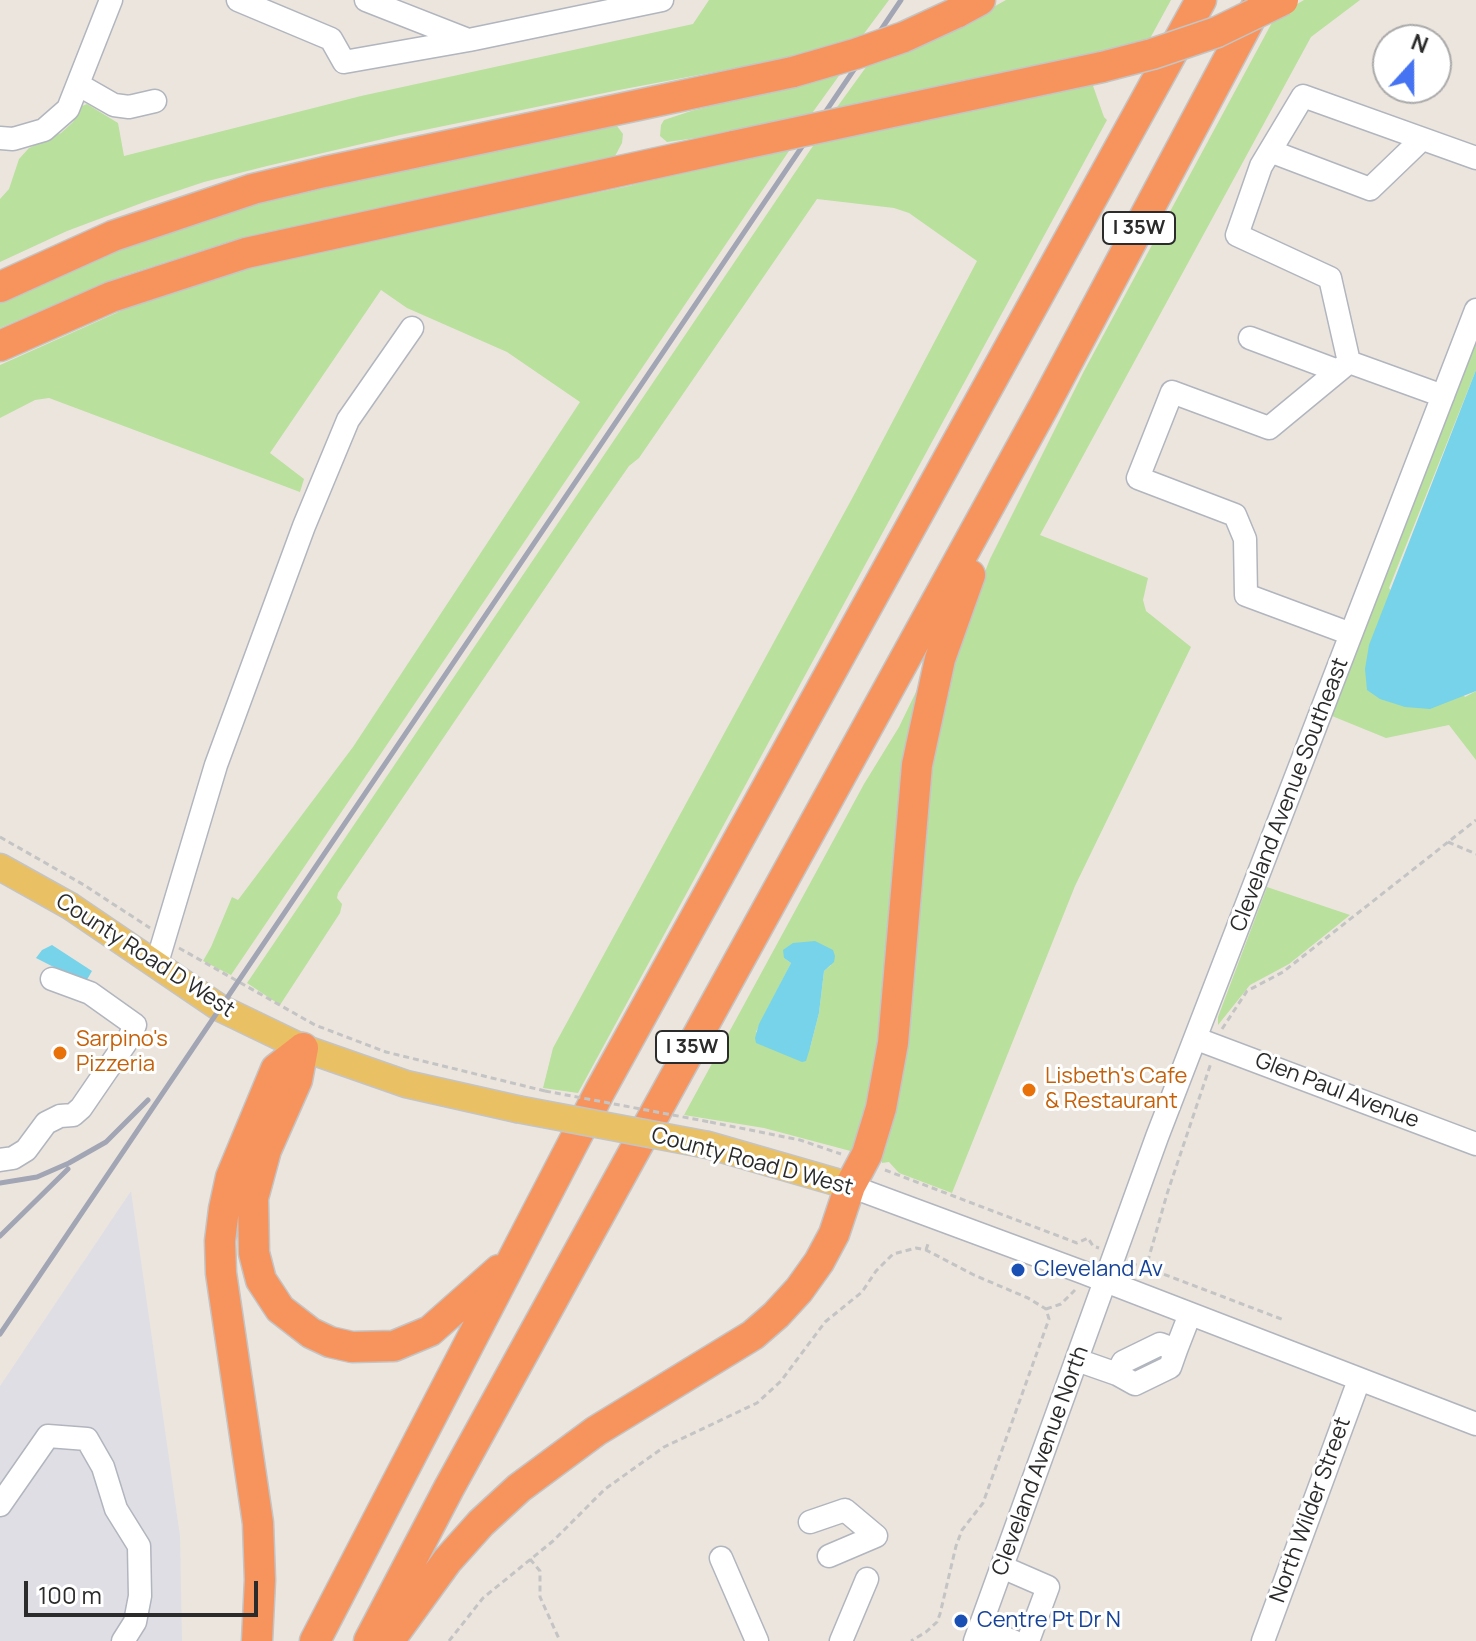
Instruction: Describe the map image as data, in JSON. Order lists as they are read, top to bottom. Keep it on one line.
{"streets":{"highway":["I 35W"],"main road":["County Road D West"],"street":["Cleveland Avenue Southeast","Glen Paul Avenue","Cleveland Avenue North","North Wilder Street"]},"crossings":[["Cleveland Avenue Southeast","County Road D West"],["Cleveland Avenue Southeast","Glen Paul Avenue"],["Cleveland Avenue Southeast","Cleveland Avenue North"],["County Road D West","Cleveland Avenue North"],["County Road D West","North Wilder Street"]],"places":["Sarpino's Pizzeria","Lisbeth's Cafe & Restaurant","Cleveland Av","Centre Pt Dr N"],"scale_bar":"100 m","north":"top"}
